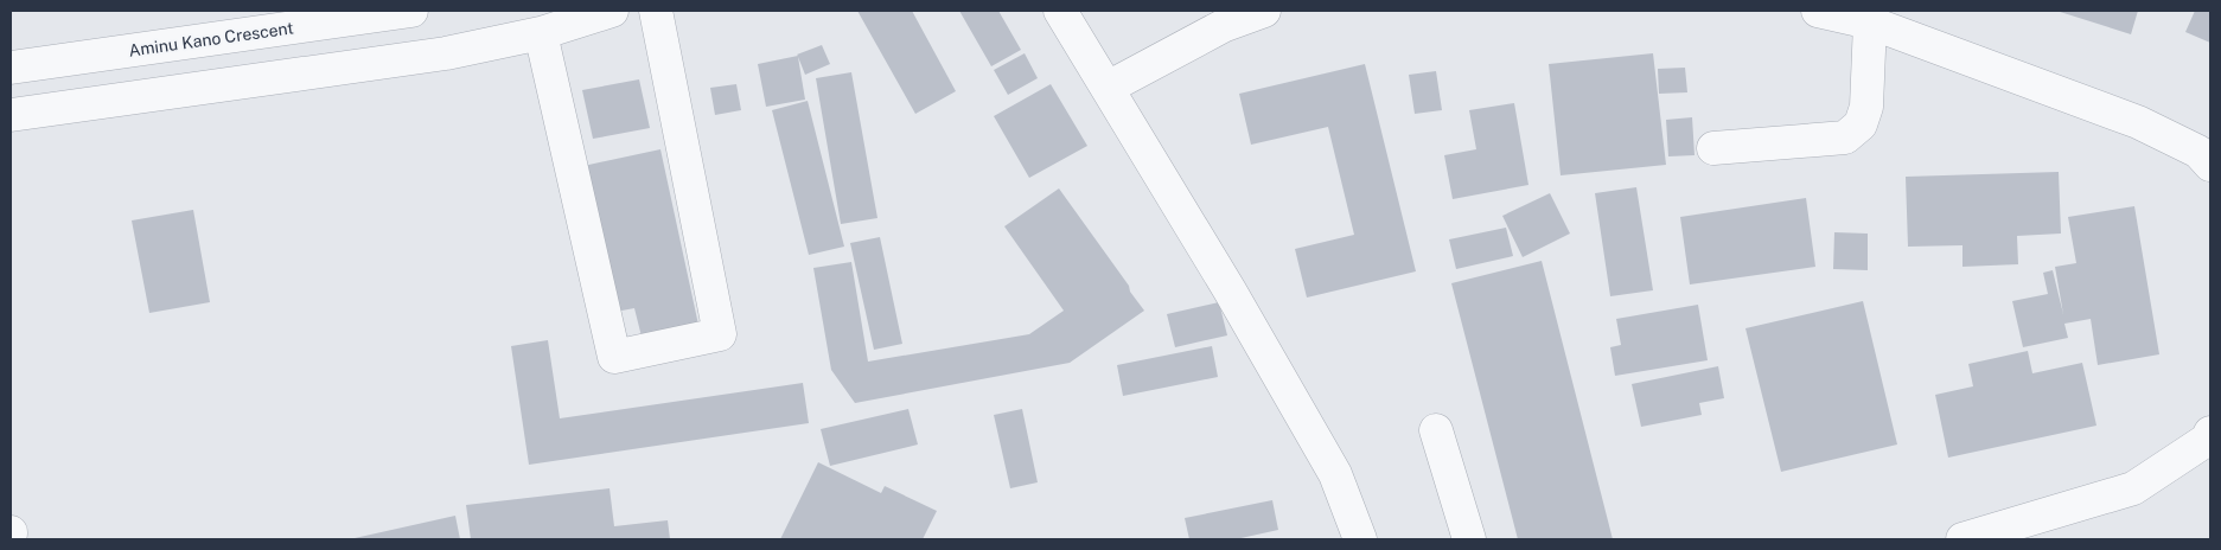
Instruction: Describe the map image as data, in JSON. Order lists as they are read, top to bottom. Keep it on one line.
{"streets":{"street":["Aminu Kano Crescent"]}}
